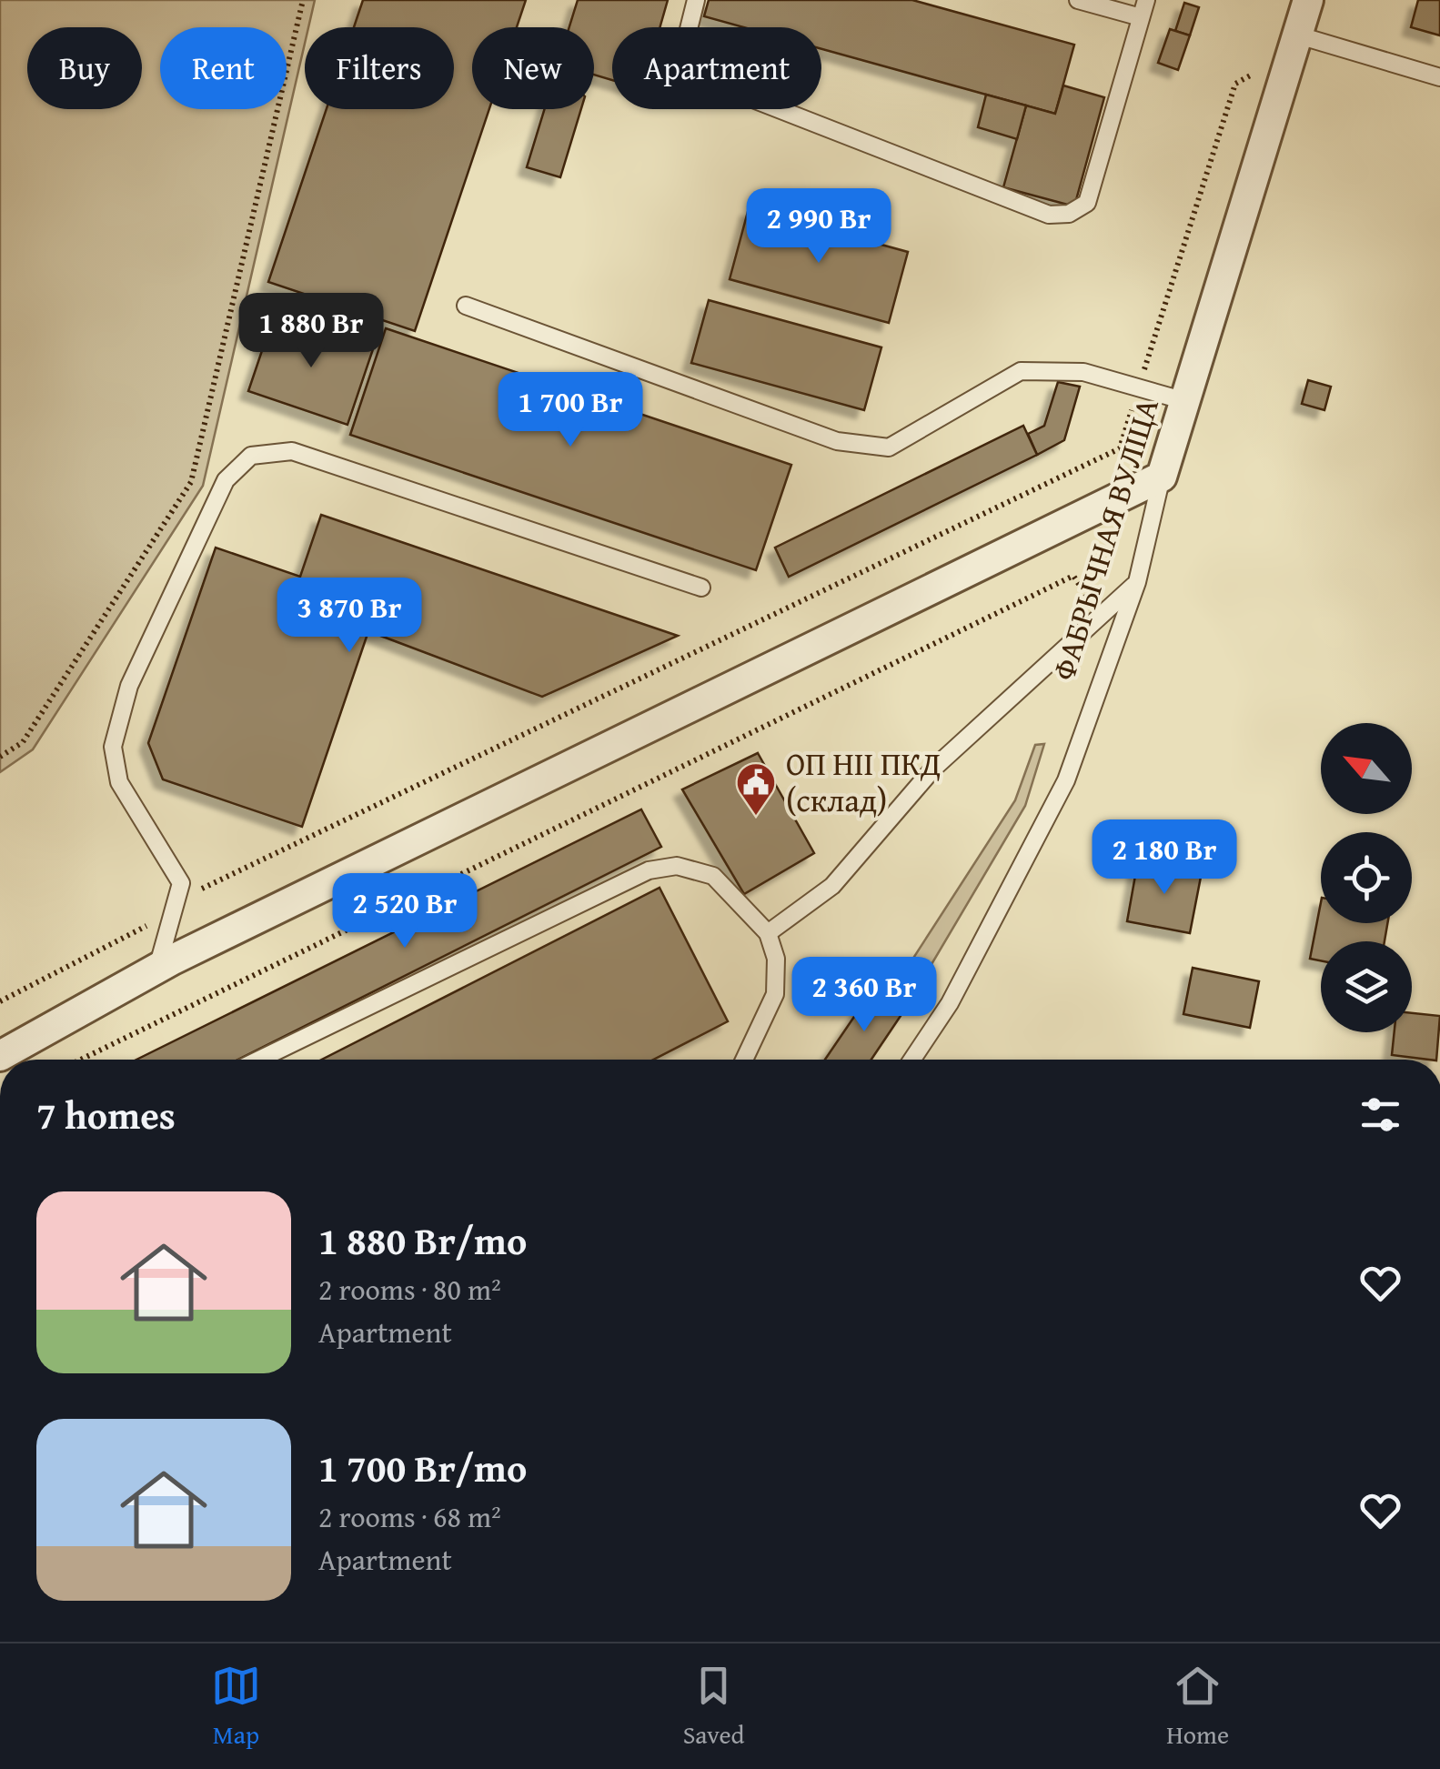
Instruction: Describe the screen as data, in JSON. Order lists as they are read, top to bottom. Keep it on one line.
{"streets":{"street":["ФАБРЫЧНАЯ ВУЛІЦА"]},"places":{"public building":["ОП НII ПКД (склад)"]},"north":"top left","page":{"chip":["Buy","Rent","Filters","New","Apartment"],"price":["2 990 Br","1 880 Br","1 700 Br","3 870 Br","2 180 Br","2 520 Br","2 360 Br"],"heading":"7 homes","list":[{"name":"1 880 Br/mo","note":"2 rooms · 80 m² · Apartment"},{"name":"1 700 Br/mo","note":"2 rooms · 68 m² · Apartment"}],"tabs":["Map","Saved","Home"]}}
